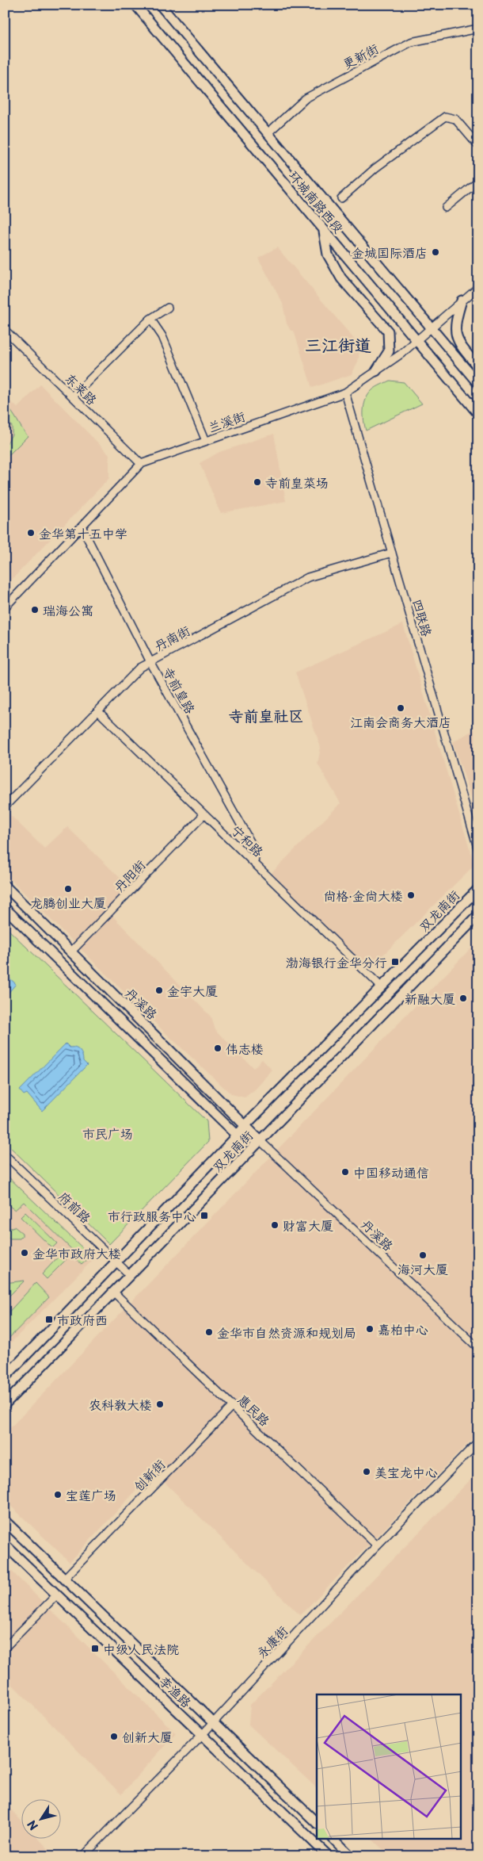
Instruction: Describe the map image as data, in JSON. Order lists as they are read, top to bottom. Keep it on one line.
{"streets":{"main road":["环城南路西段","双龙南街","丹溪路","李渔路"],"street":["更新街","东莱路","兰溪街","四联路","丹南街","寺前皇路","宁和路","丹阳街","府前路","惠民路","创新街","永康街"]},"crossings":[["更新街","环城南路西段"],["环城南路西段","兰溪街"],["东莱路","兰溪街"],["兰溪街","四联路"],["兰溪街","寺前皇路"],["四联路","丹南街"],["丹南街","寺前皇路"],["丹南街","宁和路"],["寺前皇路","宁和路"],["宁和路","丹阳街"],["宁和路","双龙南街"],["丹阳街","丹溪路"],["双龙南街","丹溪路"],["双龙南街","府前路"],["双龙南街","惠民路"],["惠民路","创新街"],["惠民路","永康街"],["创新街","李渔路"],["永康街","李渔路"]],"districts":["三江街道","寺前皇社区"],"parks":["市民广场"],"places":{"other":["金城国际酒店","寺前皇菜场","金华第十五中学","瑞海公寓","江南会商务大酒店","龙腾创业大厦","尚格·金尚大楼","金宇大厦","新融大厦","伟志楼","中国移动通信","财富大厦","金华市政府大楼","海河大厦","嘉柏中心","金华市自然资源和规划局","农科教大楼","美宝龙中心","宝莲广场","创新大厦"],"transit":["渤海银行金华分行","市行政服务中心","市政府西","中级人民法院"]},"north":"bottom left"}
